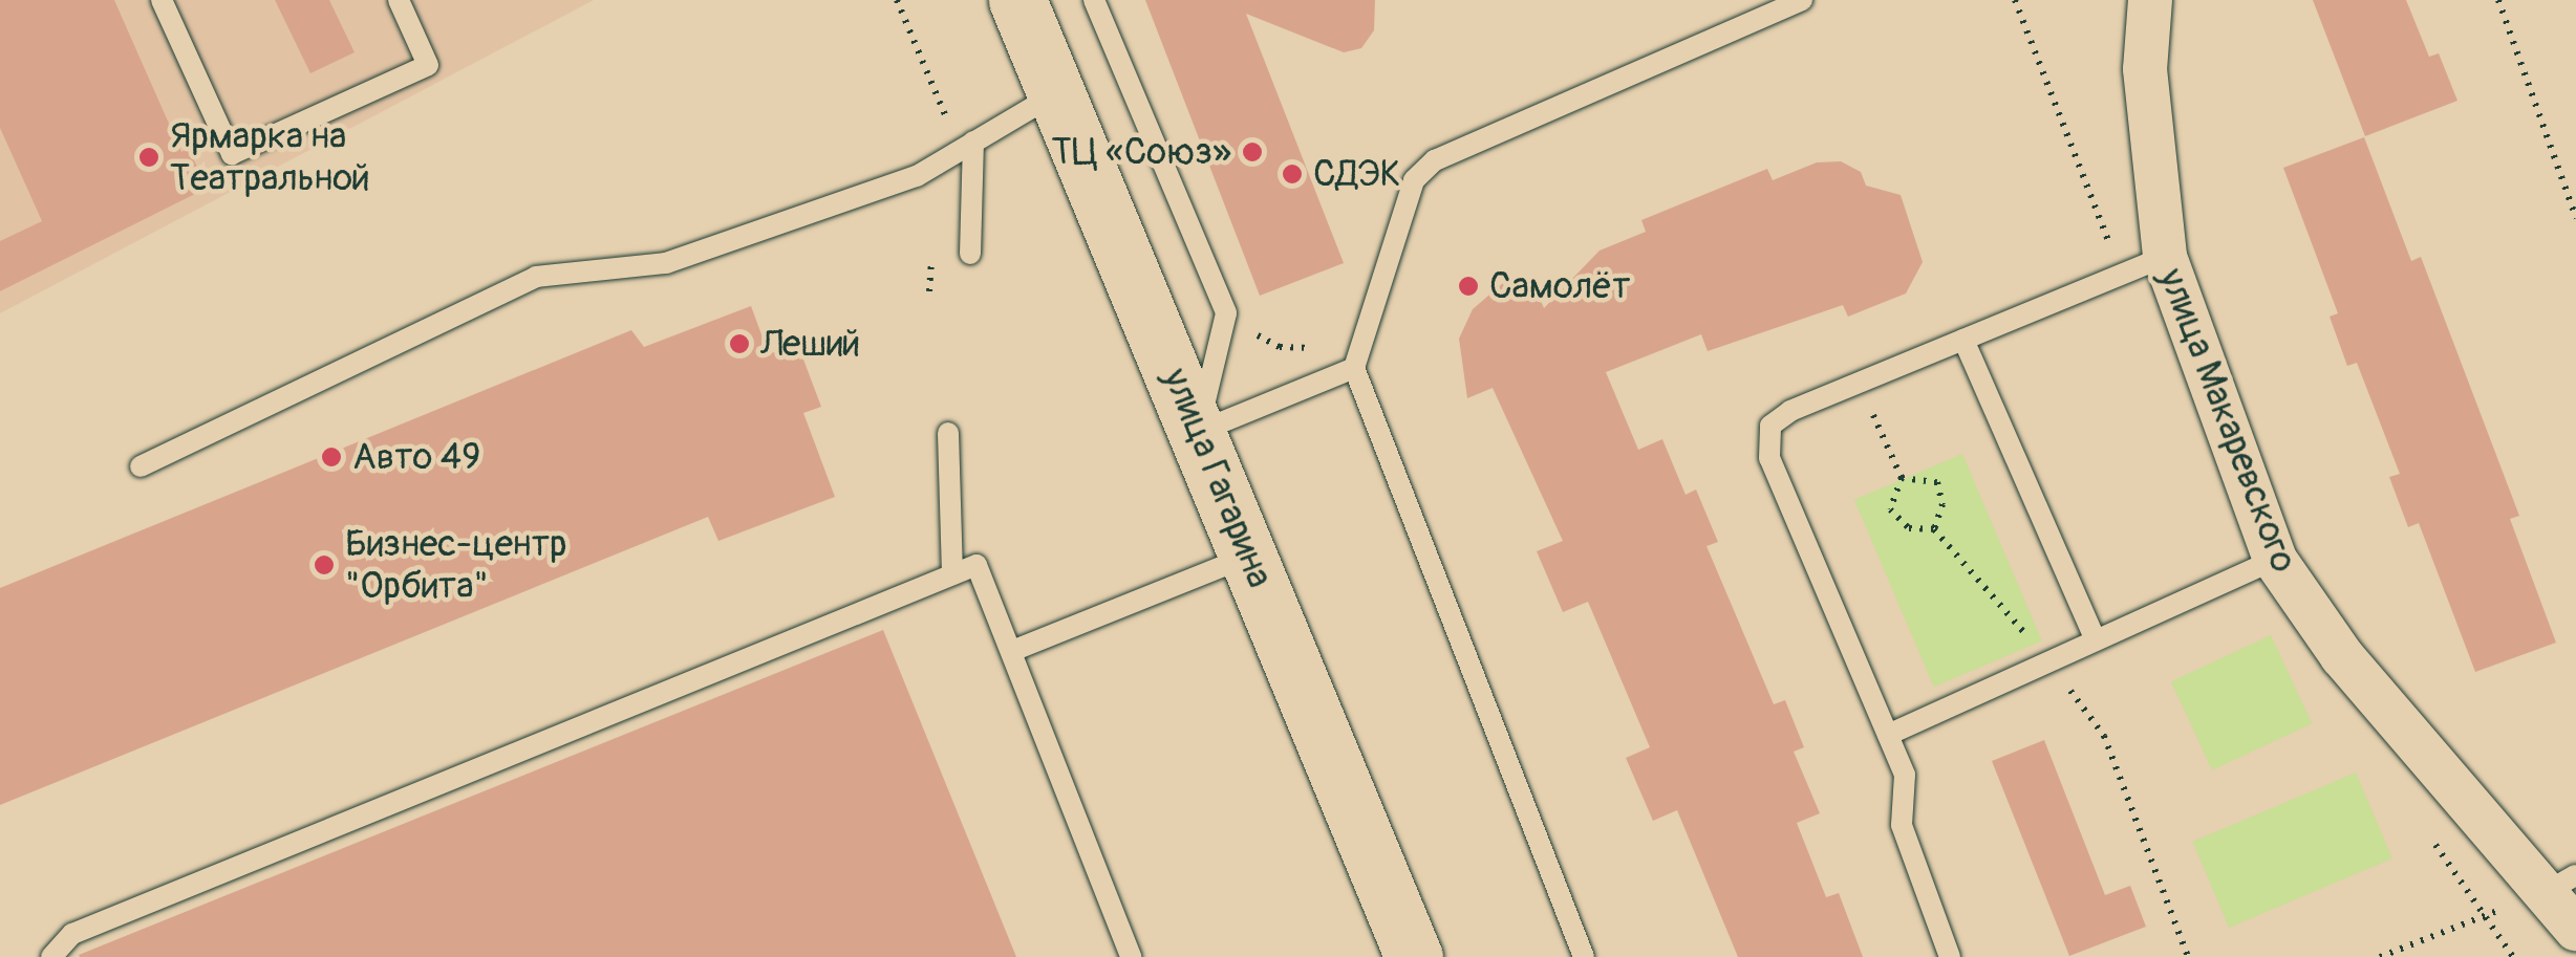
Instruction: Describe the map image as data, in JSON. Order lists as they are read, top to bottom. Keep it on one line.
{"streets":{"main road":["улица Гагарина"],"street":["улица Макаревского"]},"places":["ТЦ «Союз»","Ярмарка на Театральной","СДЭК","Самолёт","Леший","Авто 49","Бизнес-центр \"Орбита\""]}
